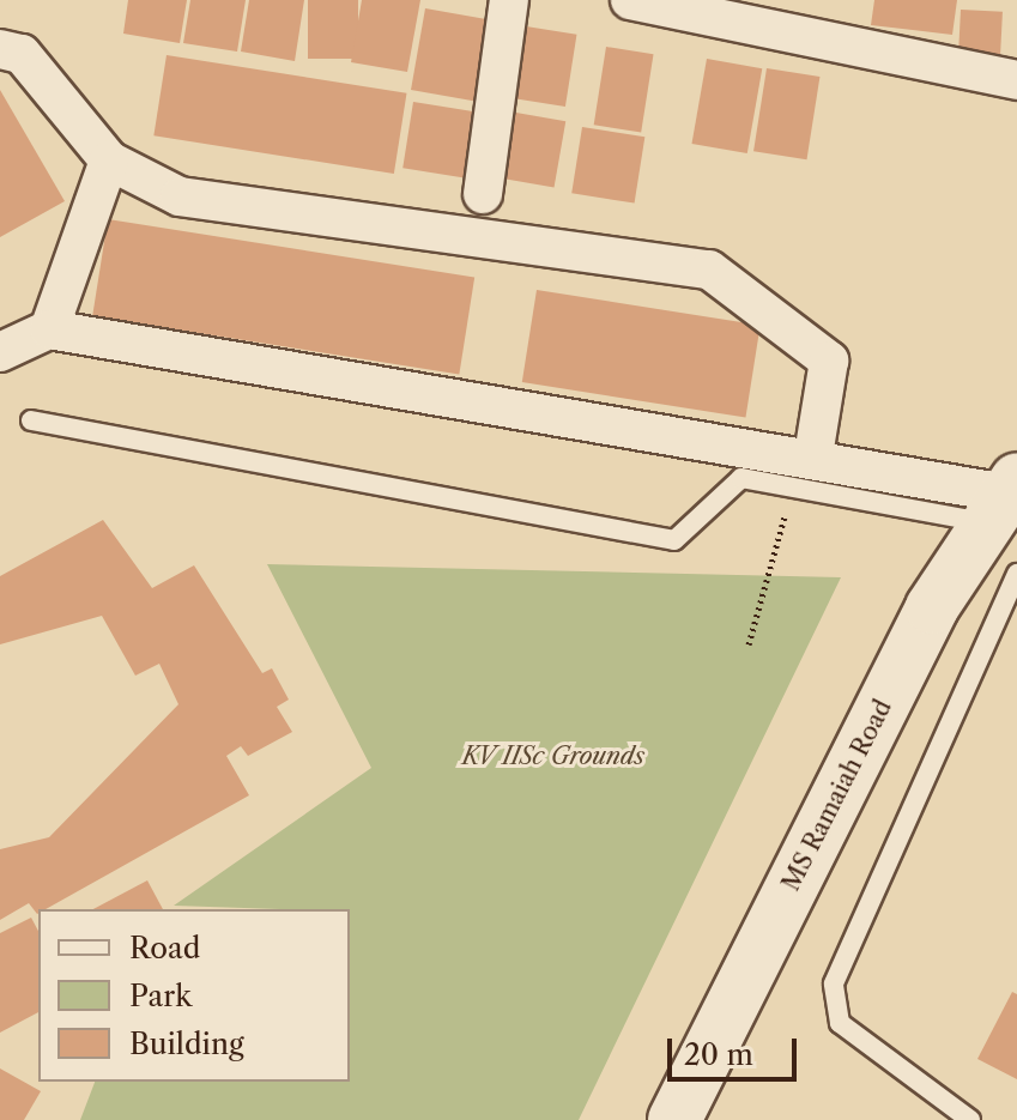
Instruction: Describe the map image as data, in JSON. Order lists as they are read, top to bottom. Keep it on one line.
{"streets":{"main road":["MS Ramaiah Road"]},"parks":["KV IISc Grounds"],"legend":["Road","Park","Building"],"scale_bar":"20 m"}
